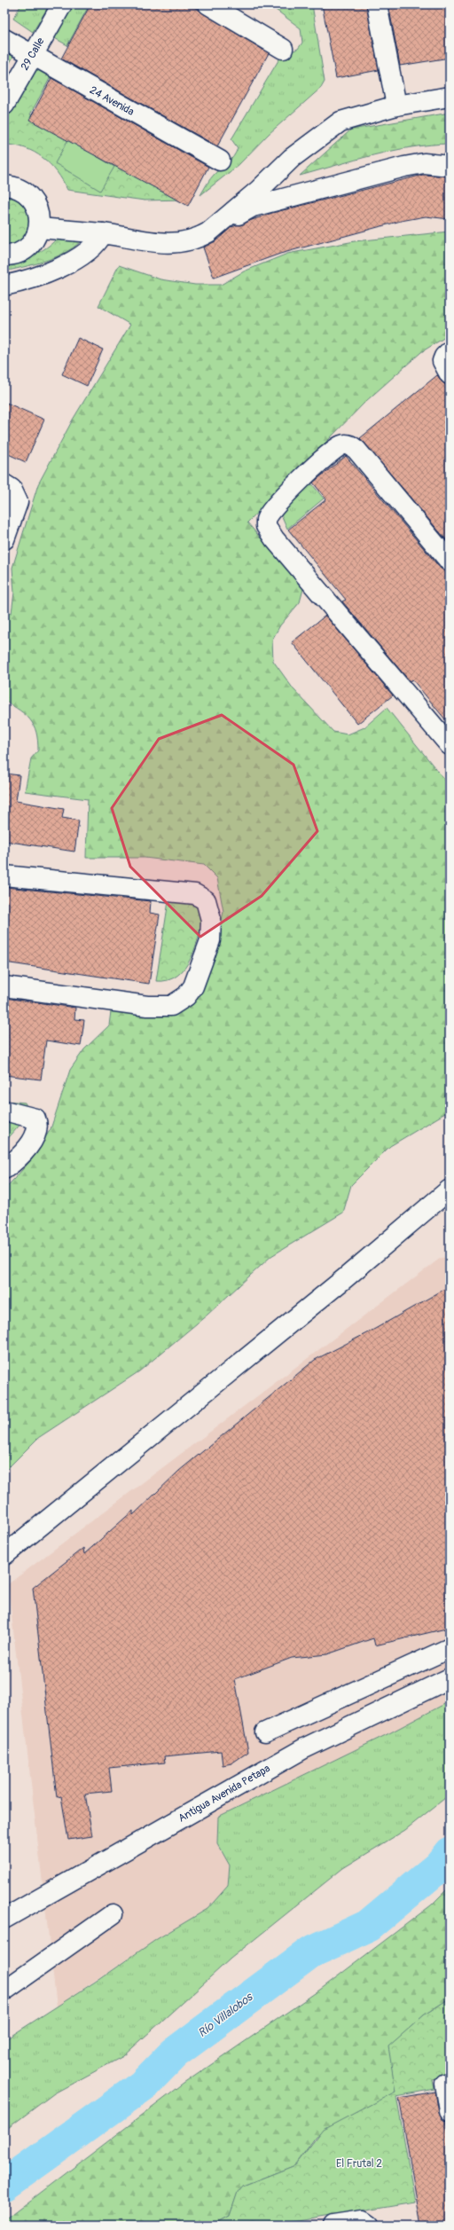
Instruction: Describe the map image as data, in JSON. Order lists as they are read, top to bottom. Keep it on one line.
{"streets":{"street":["29 Calle","24 Avenida","Antigua Avenida Petapa"]},"crossings":[["29 Calle","24 Avenida"]],"water":["Río Villalobos"],"parks":["El Frutal 2"]}
